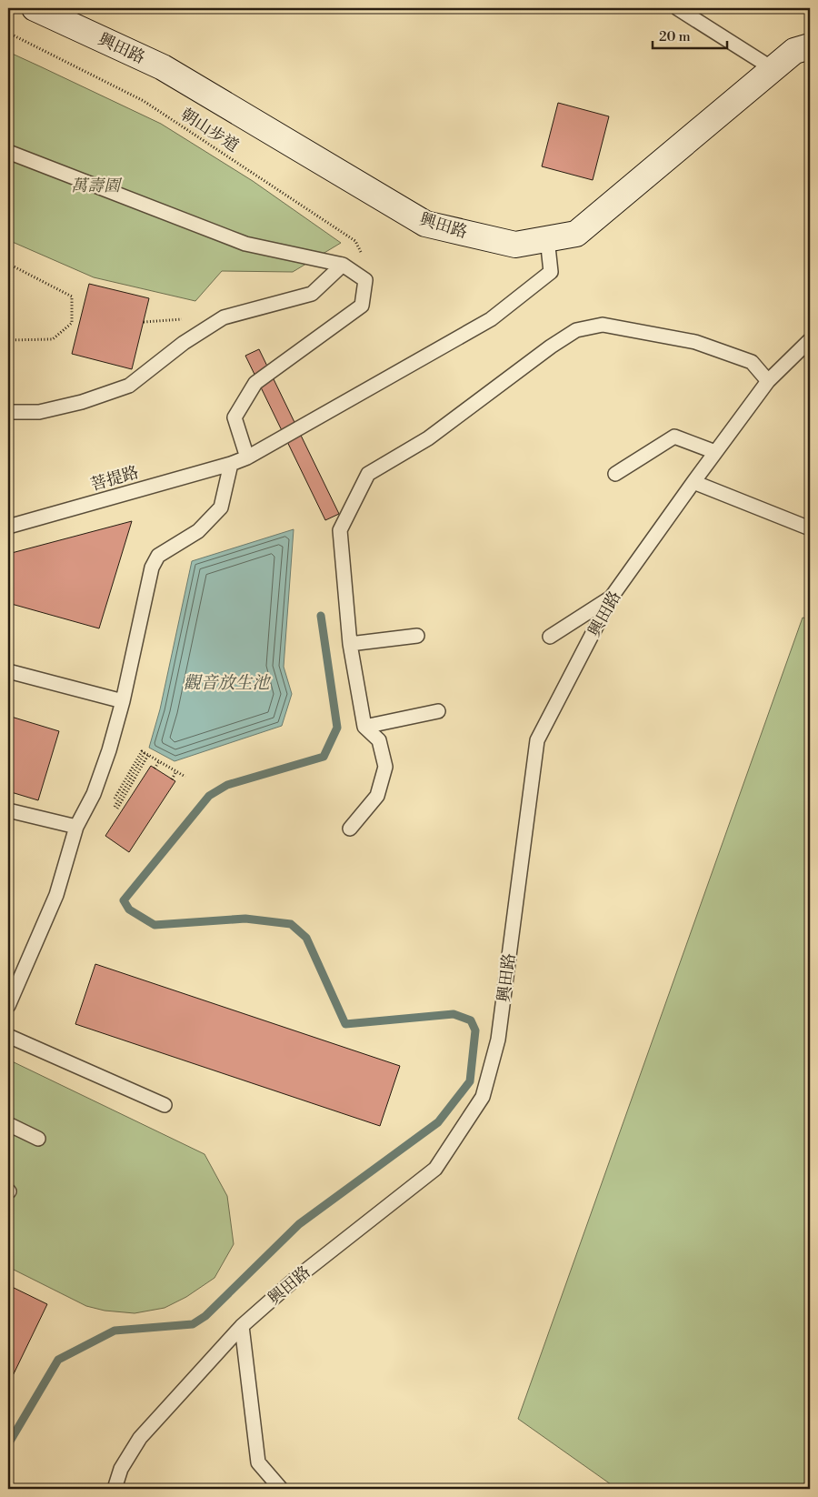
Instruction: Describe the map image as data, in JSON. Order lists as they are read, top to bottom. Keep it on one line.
{"streets":{"street":["興田路"],"lane":["菩提路"],"path":["朝山步道"]},"crossings":[["興田路","菩提路"]],"water":["觀音放生池"],"parks":["萬壽園"],"scale_bar":"20 m"}
